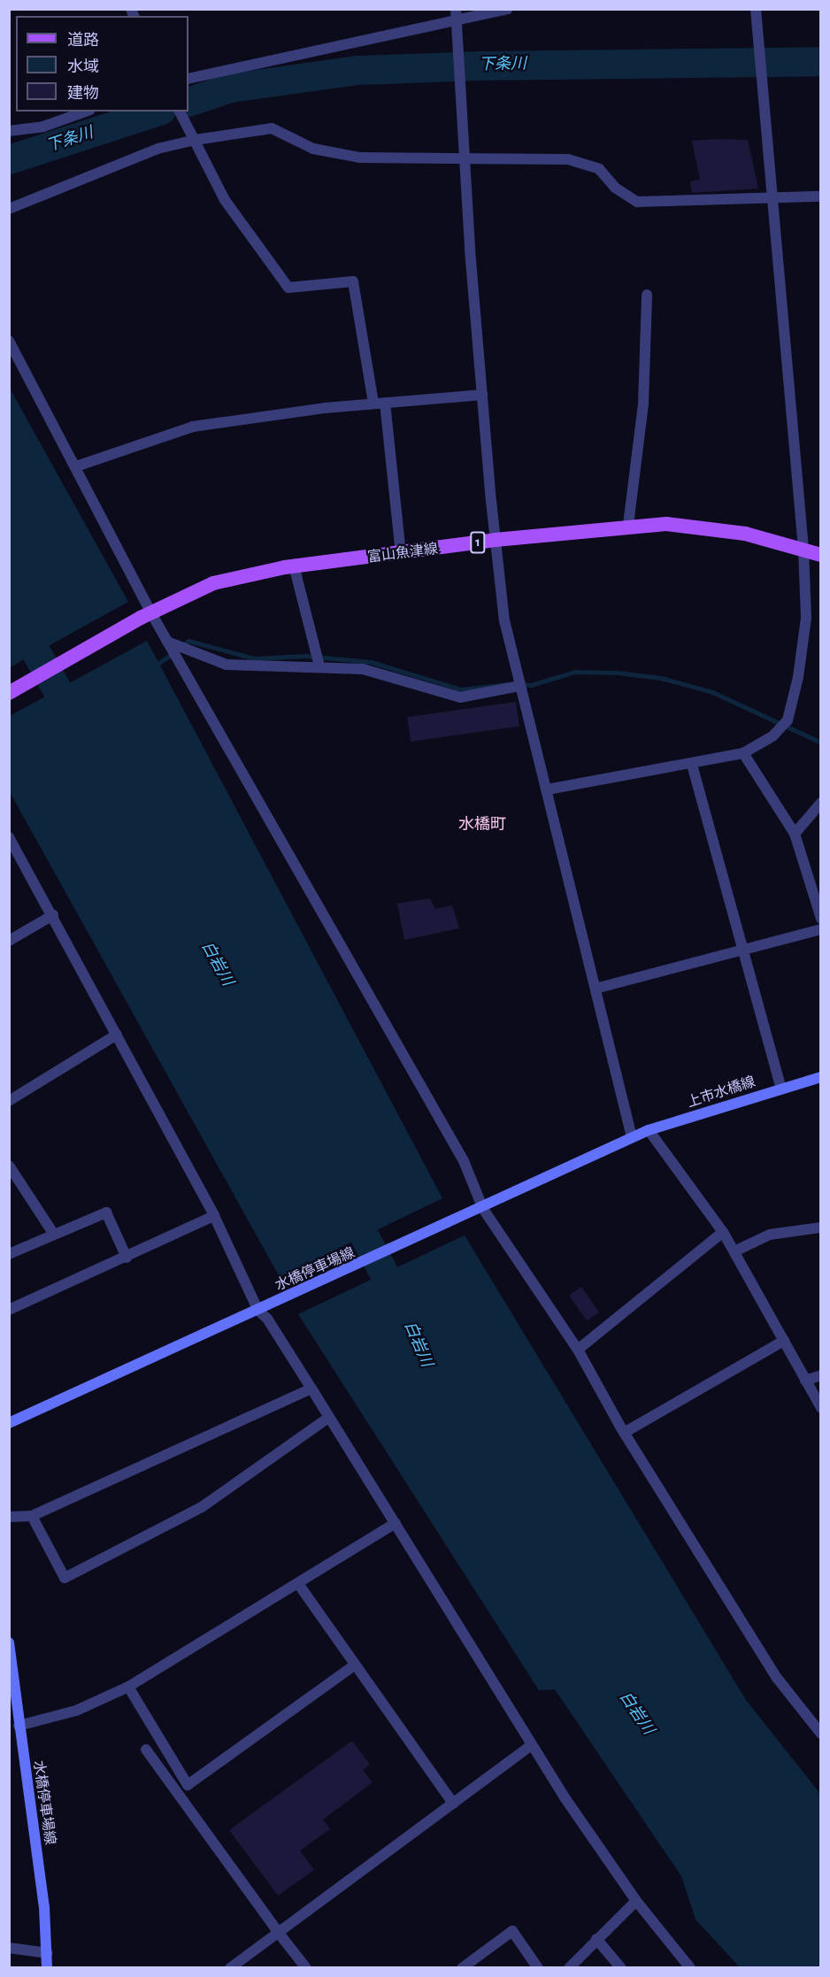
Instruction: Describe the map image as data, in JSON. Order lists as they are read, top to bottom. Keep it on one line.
{"streets":{"main road":["1","富山魚津線","上市水橋線","水橋停車場線"]},"crossings":[["上市水橋線","水橋停車場線"]],"districts":["水橋町"],"water":["下条川","白岩川"],"legend":["道路","水域","建物"]}
